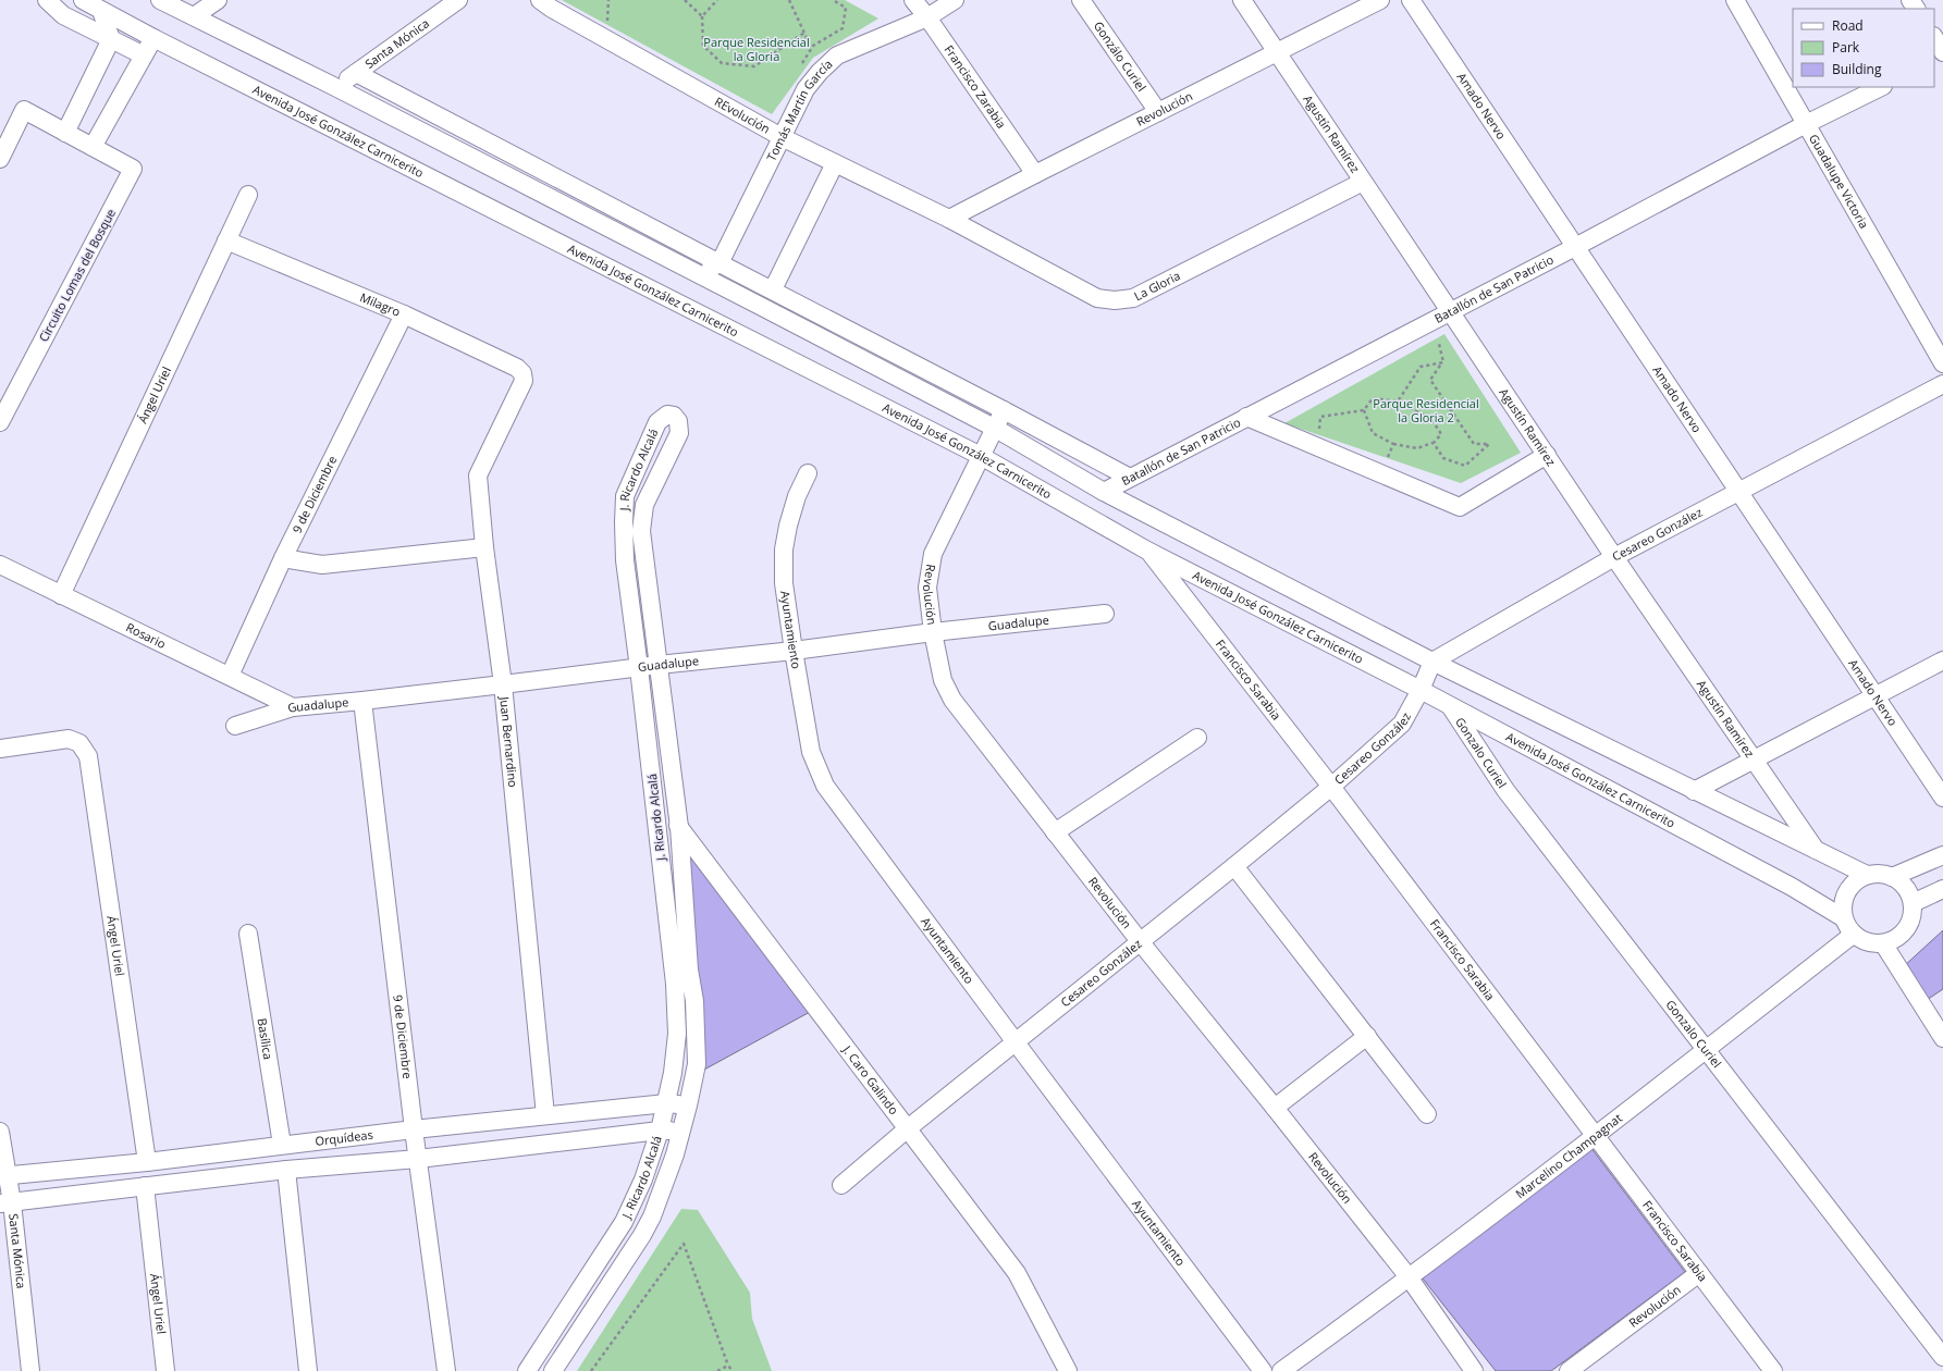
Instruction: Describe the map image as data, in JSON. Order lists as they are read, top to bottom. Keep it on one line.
{"streets":{"street":["Santa Mónica","Gonzálo Curiel","Francisco Zarabia","Amado Nervo","Revolución","Tomás Martín García","REvolución","Avenida José González Carnicerito","Agustín Ramírez","Guadalupe Victoria","Circuito Lomas del Bosque","La Gloria","Batallón de San Patricio","Milagro","Ángel Uriel","J. Ricardo Alcalá","9 de Diciembre","Cesareo González","Guadalupe","Ayuntamiento","Rosario","Francisco Sarabia","Juan Bernardino","Gonzalo Curiel","Basílica","J. Caro Galindo","Orquídeas","Marcelino Champagnat"]},"crossings":[["Santa Mónica","Orquídeas"],["Gonzálo Curiel","Revolución"],["Francisco Zarabia","Revolución"],["Francisco Zarabia","Tomás Martín García"],["Amado Nervo","Batallón de San Patricio"],["Amado Nervo","Cesareo González"],["Revolución","REvolución"],["Revolución","Avenida José González Carnicerito"],["Revolución","Agustín Ramírez"],["Revolución","La Gloria"],["Revolución","Cesareo González"],["Revolución","Guadalupe"],["Revolución","Francisco Sarabia"],["Revolución","Marcelino Champagnat"],["Tomás Martín García","REvolución"],["REvolución","La Gloria"],["Avenida José González Carnicerito","Cesareo González"],["Avenida José González Carnicerito","Francisco Sarabia"],["Avenida José González Carnicerito","Gonzalo Curiel"],["Avenida José González Carnicerito","Marcelino Champagnat"],["Agustín Ramírez","La Gloria"],["Agustín Ramírez","Batallón de San Patricio"],["Agustín Ramírez","Cesareo González"],["Guadalupe Victoria","Batallón de San Patricio"],["Milagro","Ángel Uriel"],["Milagro","9 de Diciembre"],["Milagro","Juan Bernardino"],["Ángel Uriel","Rosario"],["Ángel Uriel","Orquídeas"],["J. Ricardo Alcalá","Guadalupe"],["J. Ricardo Alcalá","J. Caro Galindo"],["J. Ricardo Alcalá","Orquídeas"],["9 de Diciembre","Guadalupe"],["9 de Diciembre","Rosario"],["9 de Diciembre","Orquídeas"],["Cesareo González","Ayuntamiento"],["Cesareo González","Francisco Sarabia"],["Cesareo González","J. Caro Galindo"],["Guadalupe","Ayuntamiento"],["Guadalupe","Rosario"],["Guadalupe","Juan Bernardino"],["Francisco Sarabia","Marcelino Champagnat"],["Juan Bernardino","Orquídeas"],["Gonzalo Curiel","Marcelino Champagnat"],["Basílica","Orquídeas"]],"parks":["Parque Residencial la Gloria","Parque Residencial la Gloria 2"],"legend":["Road","Park","Building"]}
